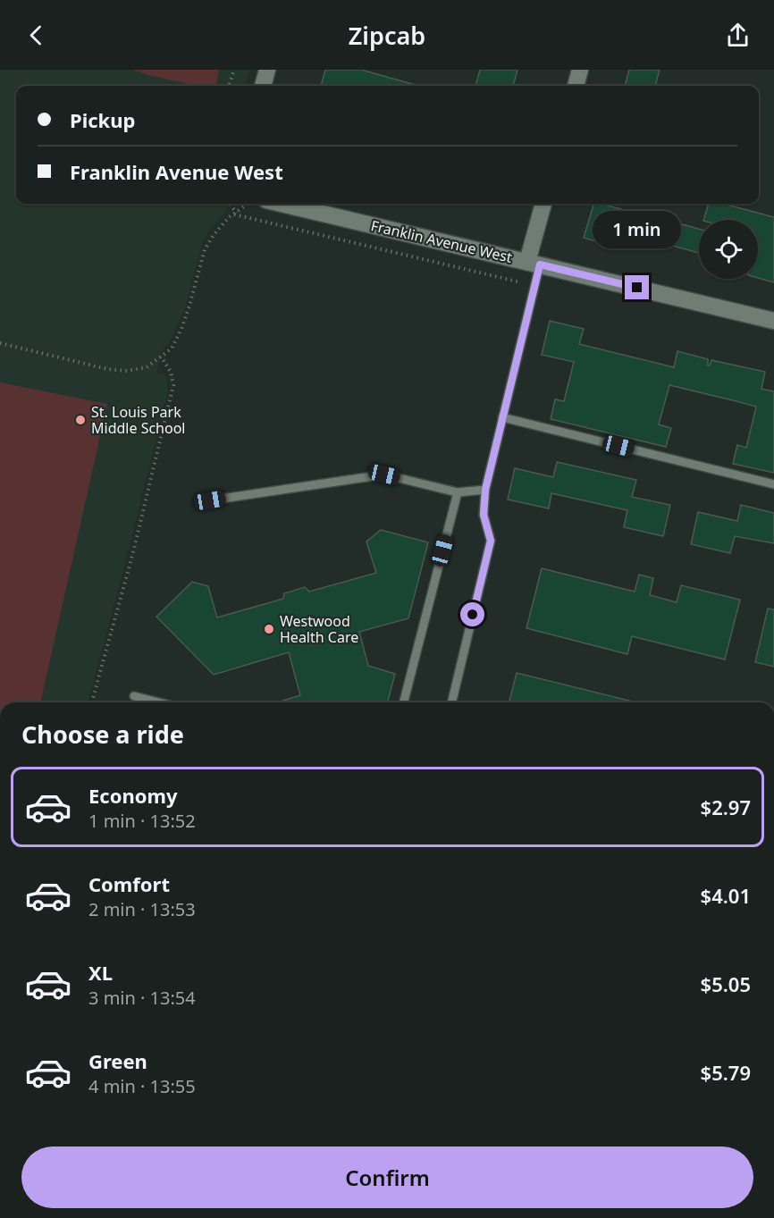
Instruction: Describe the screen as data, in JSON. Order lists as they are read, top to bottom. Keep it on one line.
{"streets":{"street":["Franklin Avenue West"]},"places":["St. Louis Park Middle School","Westwood Health Care"],"page":{"header":"Zipcab","banner":["Pickup","Franklin Avenue West"],"bubble":"1 min","heading":"Choose a ride","list":[{"name":"Economy","note":"1 min · 13:52","value":"$2.97"},{"name":"Comfort","note":"2 min · 13:53","value":"$4.01"},{"name":"XL","note":"3 min · 13:54","value":"$5.05"},{"name":"Green","note":"4 min · 13:55","value":"$5.79"}],"buttons":"Confirm"}}
